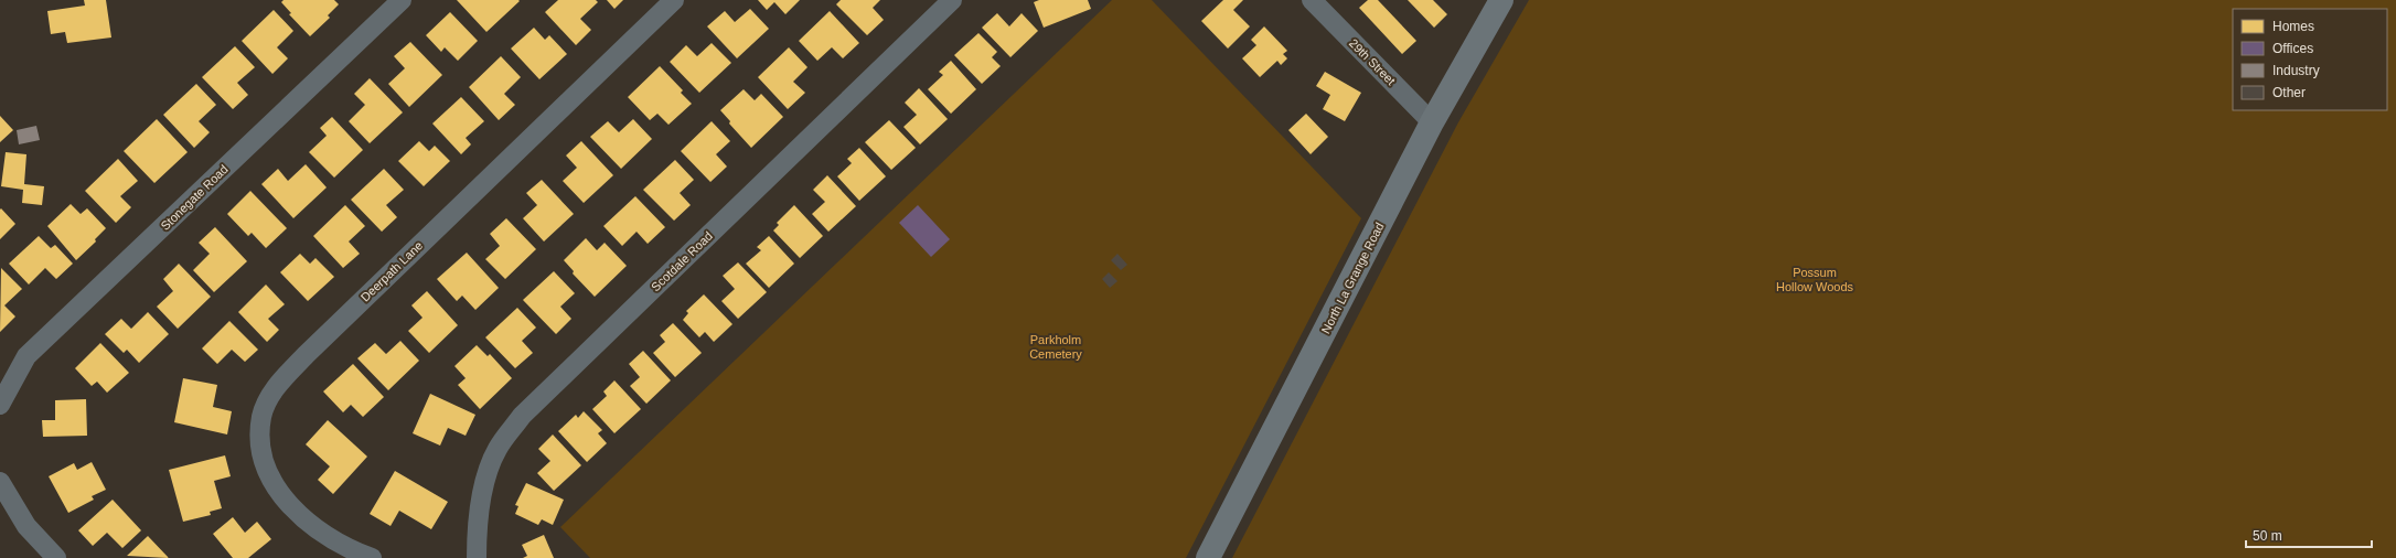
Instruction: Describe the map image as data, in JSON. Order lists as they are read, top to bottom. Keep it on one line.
{"streets":{"main road":["North La Grange Road"],"street":["29th Street","Stonegate Road","Scotdale Road","Deerpath Lane"]},"crossings":[["29th Street","North La Grange Road"]],"parks":["Possum Hollow Woods","Parkholm Cemetery"],"legend":["Homes","Offices","Industry","Other"],"scale_bar":"50 m"}
